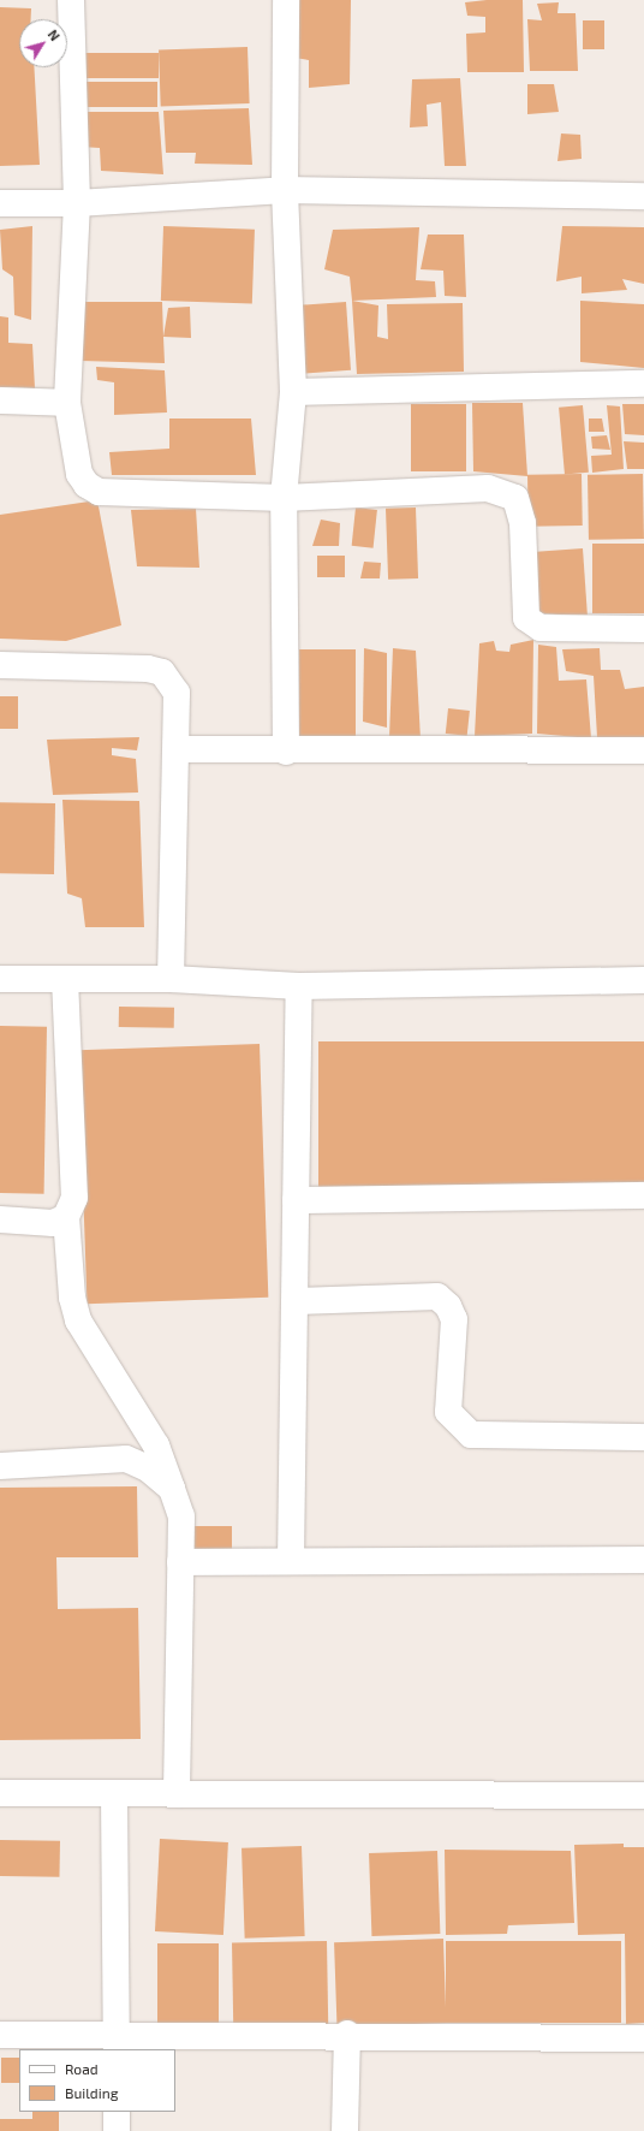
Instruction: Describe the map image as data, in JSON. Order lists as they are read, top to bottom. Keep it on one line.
{"legend":["Road","Building"],"north":"top right"}
